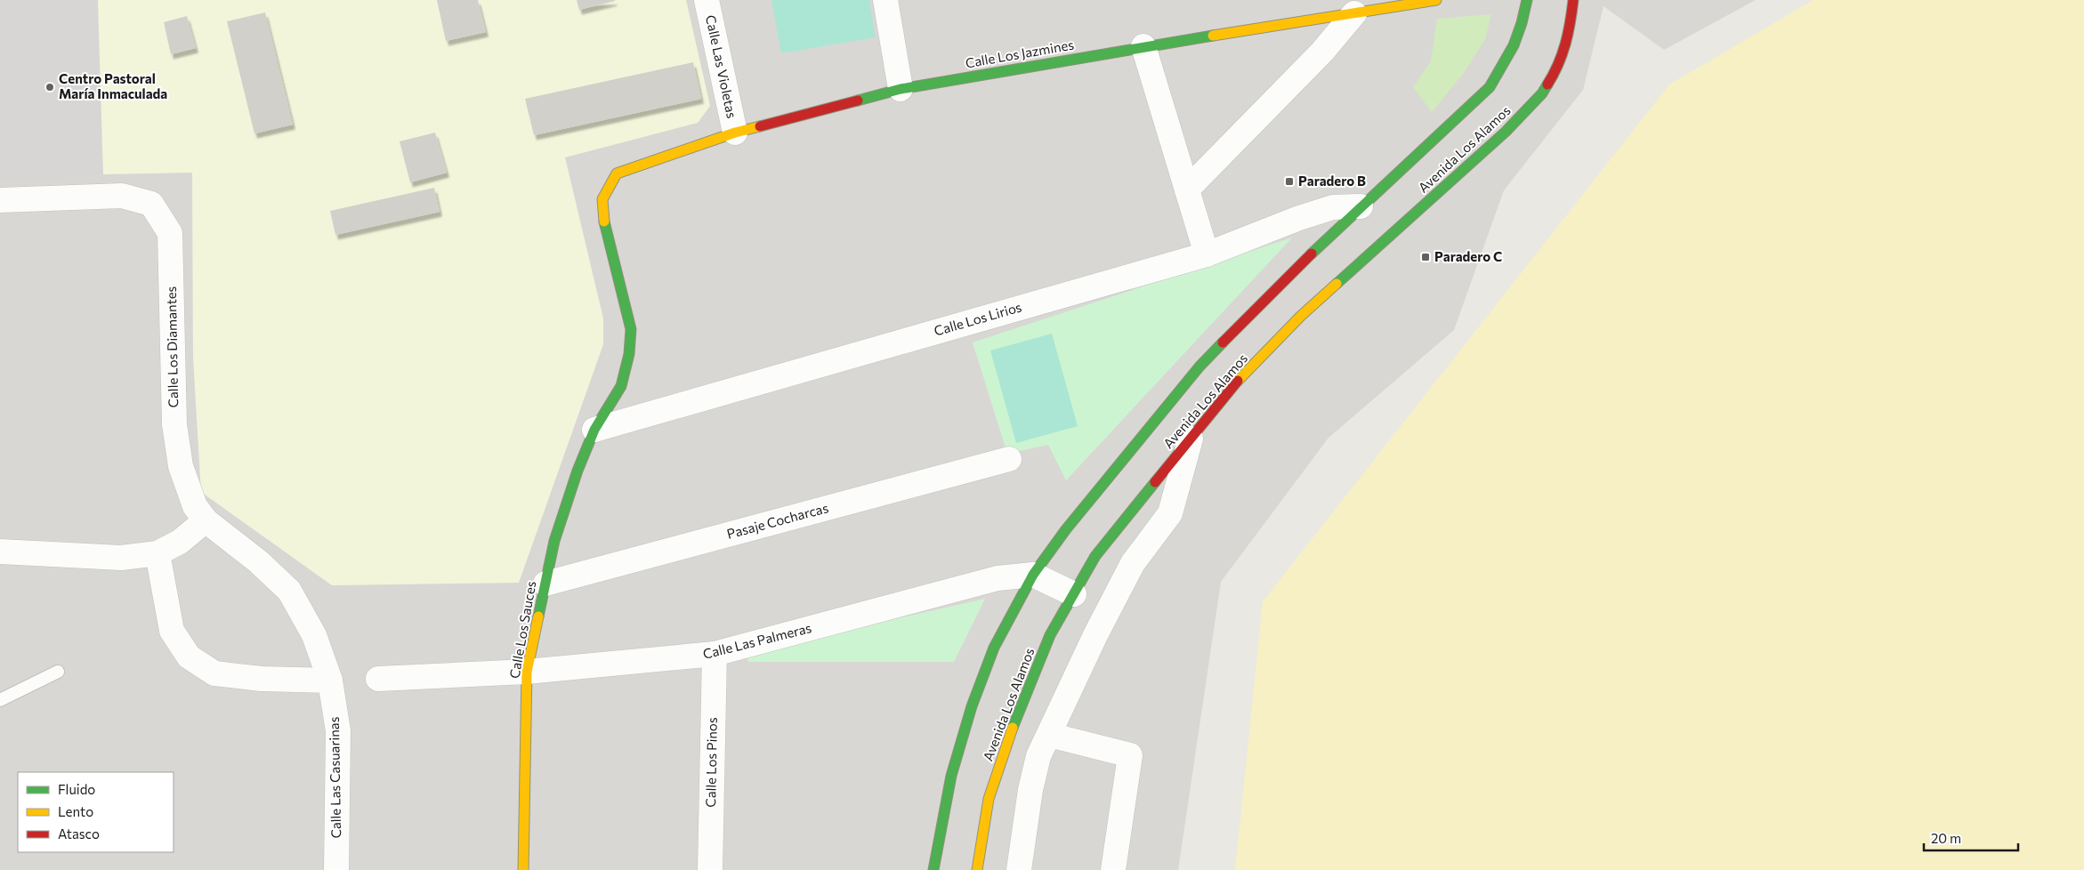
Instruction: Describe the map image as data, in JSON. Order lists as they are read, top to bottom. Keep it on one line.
{"streets":{"main road":["Calle Los Jazmines","Avenida Los Alamos","Calle Los Sauces"],"street":["Calle Las Violetas","Calle Los Lirios","Calle Los Diamantes","Pasaje Cocharcas","Calle Las Palmeras","Calle Los Pinos","Calle Las Casuarinas"]},"crossings":[["Calle Los Jazmines","Calle Las Violetas"],["Calle Los Jazmines","Calle Los Sauces"],["Avenida Los Alamos","Calle Los Lirios"],["Avenida Los Alamos","Calle Las Palmeras"],["Calle Los Lirios","Calle Los Sauces"],["Calle Los Diamantes","Calle Las Casuarinas"],["Pasaje Cocharcas","Calle Los Sauces"],["Calle Los Sauces","Calle Las Palmeras"],["Calle Las Palmeras","Calle Los Pinos"]],"places":{"other":["Centro Pastoral María Inmaculada"],"transit":["Paradero B","Paradero C"]},"legend":["Fluido","Lento","Atasco"],"scale_bar":"20 m"}
